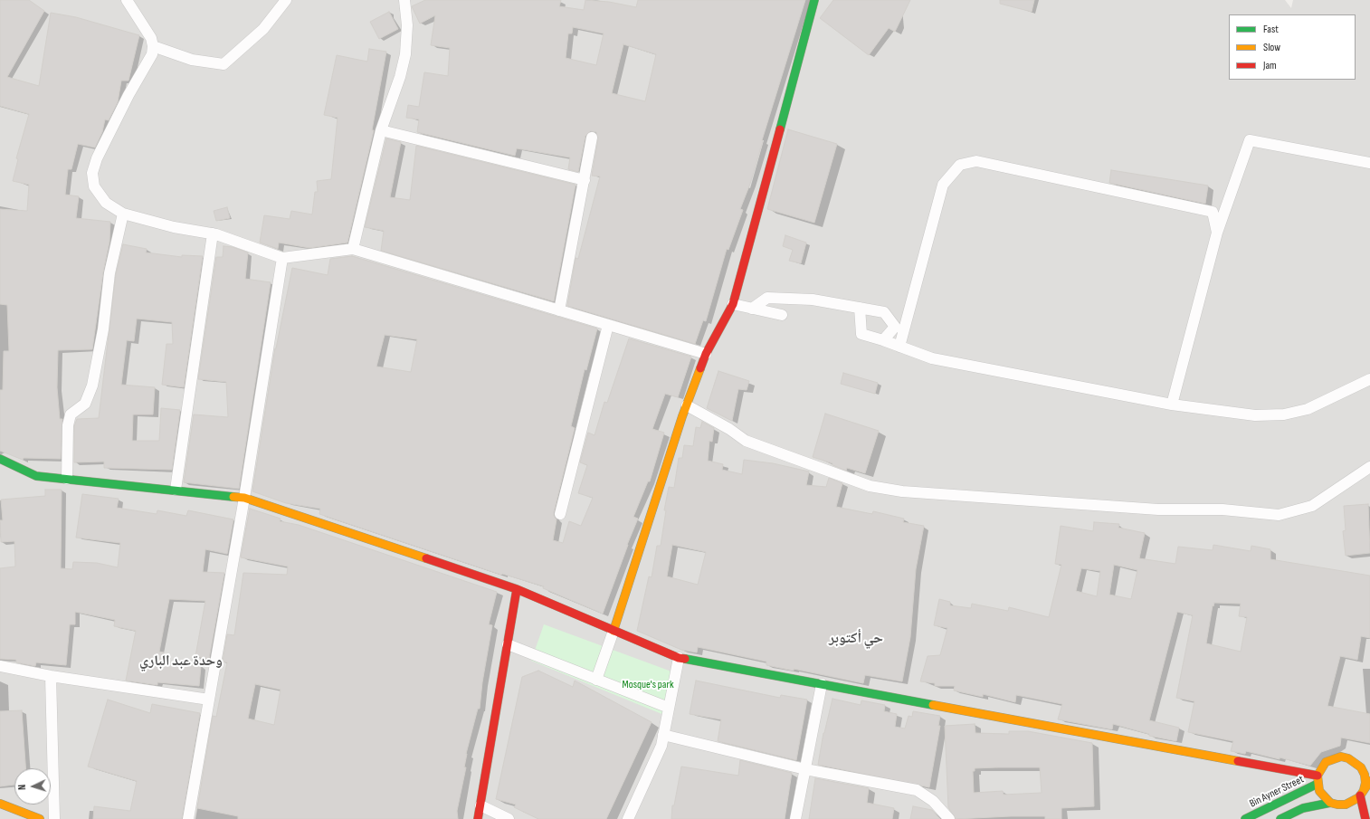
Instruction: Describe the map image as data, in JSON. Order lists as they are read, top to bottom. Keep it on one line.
{"streets":{"main road":["Bin Ayner Street"]},"districts":["حي أكتوبر","وحدة عبد الباري"],"parks":["Mosque's park"],"legend":["Fast","Slow","Jam"],"north":"left"}
